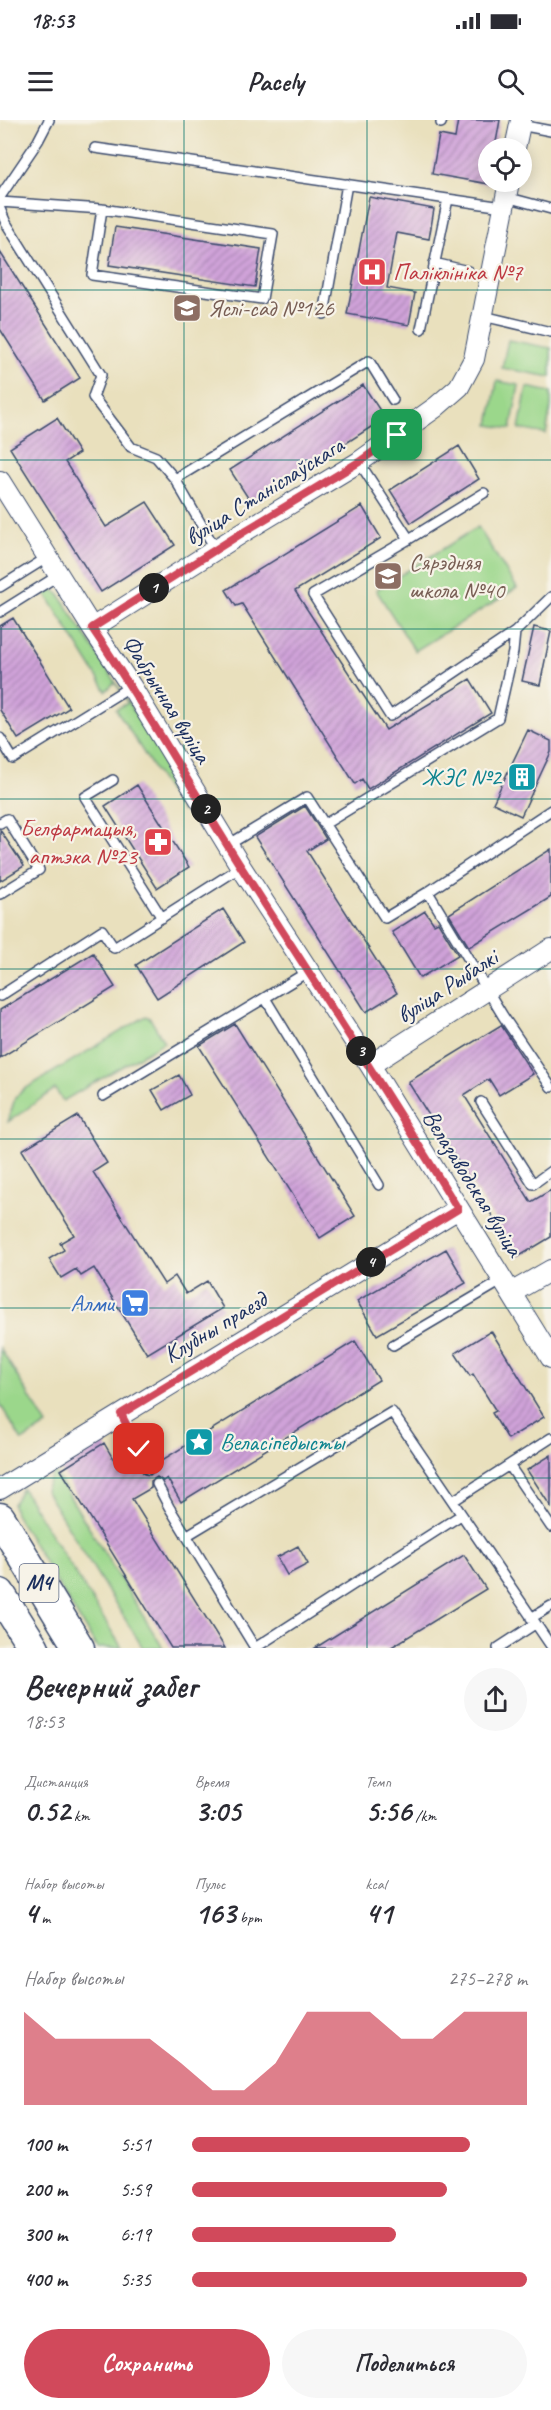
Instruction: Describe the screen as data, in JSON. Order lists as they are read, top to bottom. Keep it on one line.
{"streets":{"main road":["М4"],"street":["вуліца Станіслаўскага","Фабрычная вуліца","вуліца Рыбалкі","Велазаводская вуліца","Клубны праезд"]},"crossings":[["вуліца Станіслаўскага","Фабрычная вуліца"],["Фабрычная вуліца","вуліца Рыбалкі"],["Фабрычная вуліца","Велазаводская вуліца"],["вуліца Рыбалкі","Велазаводская вуліца"],["Велазаводская вуліца","Клубны праезд"]],"places":{"hospital":["Паліклініка №7"],"school or university":["Яслі-сад №126","Сярэдняя школа №40"],"building":["ЖЭС №2"],"pharmacy":["Белфармацыя, аптэка №23"],"supermarket":["Алми"],"place":["Веласіпедысты"]},"page":{"status":"18:53","header":"Pacely","pins":["1","2","3","4"],"heading":["Вечерний забег","18:53"],"stats":[["Дистанция","0.52 km"],["Время","3:05"],["Темп","5:56 /km"],["Набор высоты","4 m"],["Пульс","163 bpm"],["kcal","41"]],"chart":["Набор высоты","275–278 m"],"list":[{"name":"100 m","note":"5:51"},{"name":"200 m","note":"5:59"},{"name":"300 m","note":"6:19"},{"name":"400 m","note":"5:35"}],"buttons":["Сохранить","Поделиться"]}}
